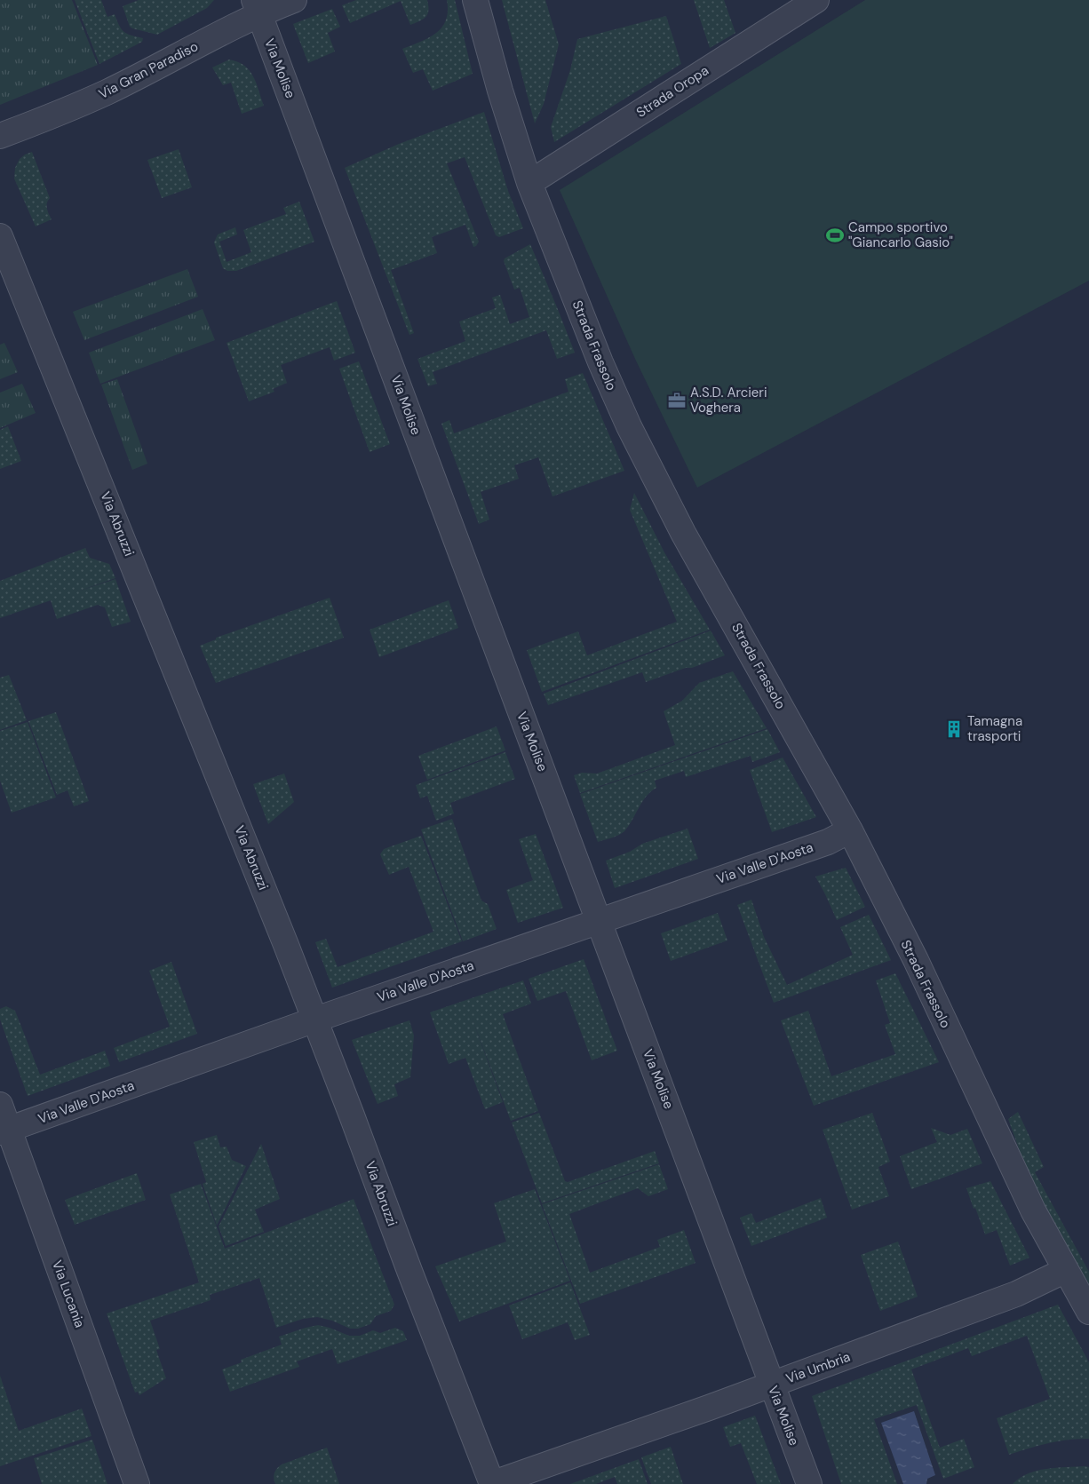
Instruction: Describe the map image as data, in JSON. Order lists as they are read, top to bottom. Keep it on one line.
{"streets":{"street":["Via Molise","Via Gran Paradiso","Strada Oropa","Strada Frassolo","Via Abruzzi","Via Valle D'Aosta","Via Lucania","Via Umbria"]},"crossings":[["Via Molise","Via Gran Paradiso"],["Via Molise","Via Valle D'Aosta"],["Via Molise","Via Umbria"],["Strada Oropa","Strada Frassolo"],["Strada Frassolo","Via Valle D'Aosta"],["Strada Frassolo","Via Umbria"],["Via Abruzzi","Via Valle D'Aosta"],["Via Abruzzi","Via Umbria"],["Via Valle D'Aosta","Via Lucania"]],"places":{"sports":["Campo sportivo \"Giancarlo Gasio\""],"office":["A.S.D. Arcieri Voghera"],"building":["Tamagna trasporti"]}}
